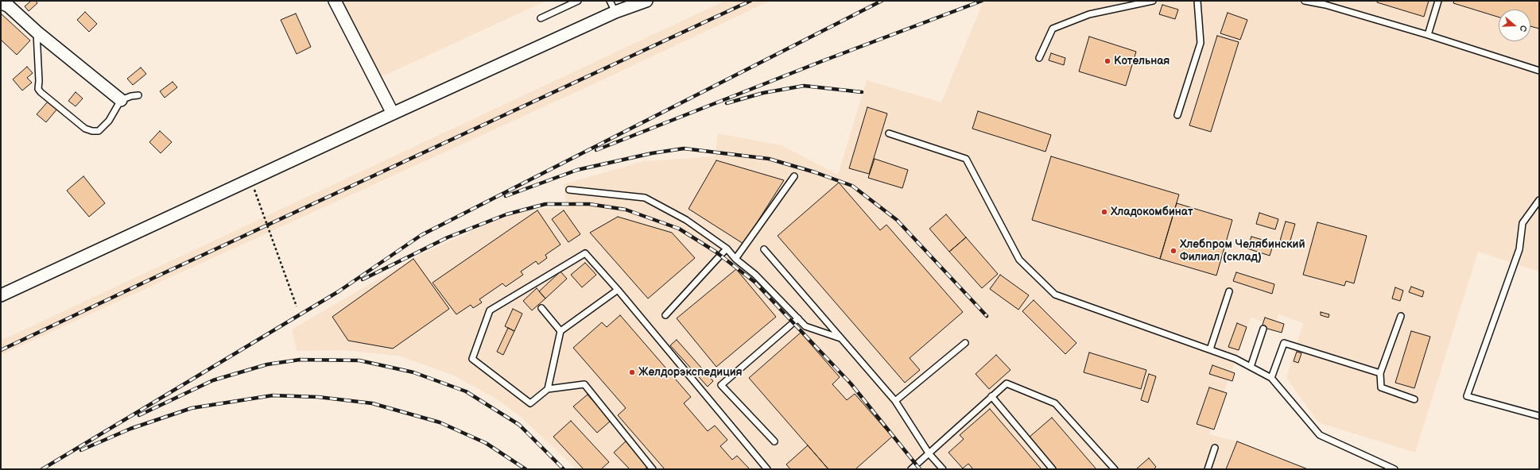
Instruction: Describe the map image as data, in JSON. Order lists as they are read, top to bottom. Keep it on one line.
{"places":["Котельная","Хладокомбинат","Хлебпром Челябинский Филиал (склад)","Желдорэкспедиция"],"north":"right"}
